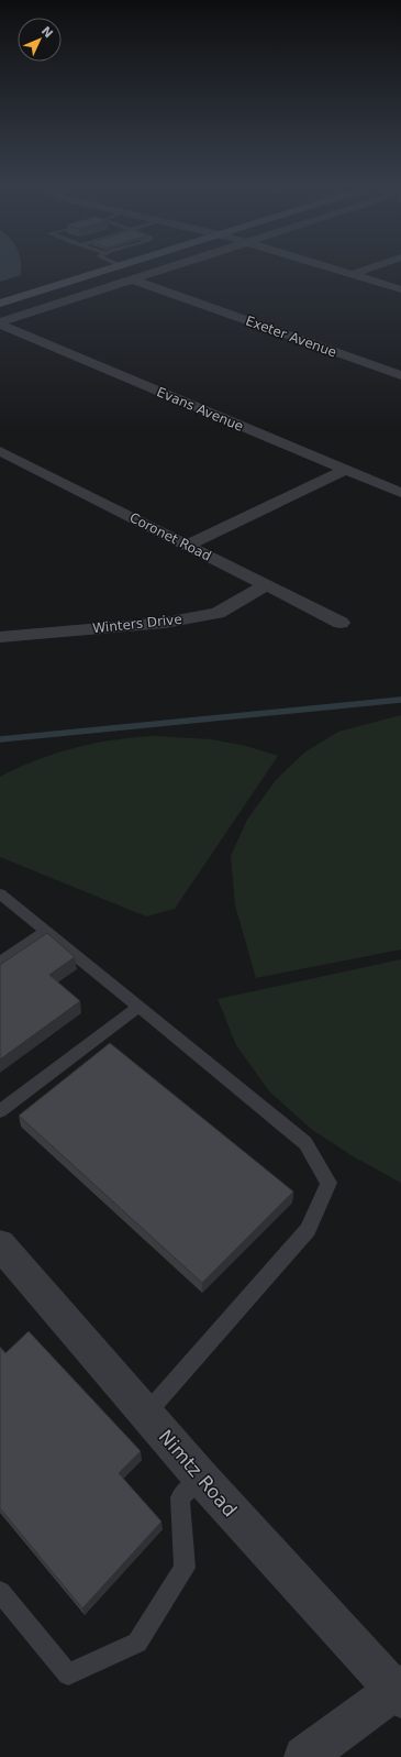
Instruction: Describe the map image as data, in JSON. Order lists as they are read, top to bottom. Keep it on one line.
{"streets":{"street":["Exeter Avenue","Evans Avenue","Coronet Road","Winters Drive","Nimtz Road"]},"crossings":[["Coronet Road","Winters Drive"]],"north":"top right"}
